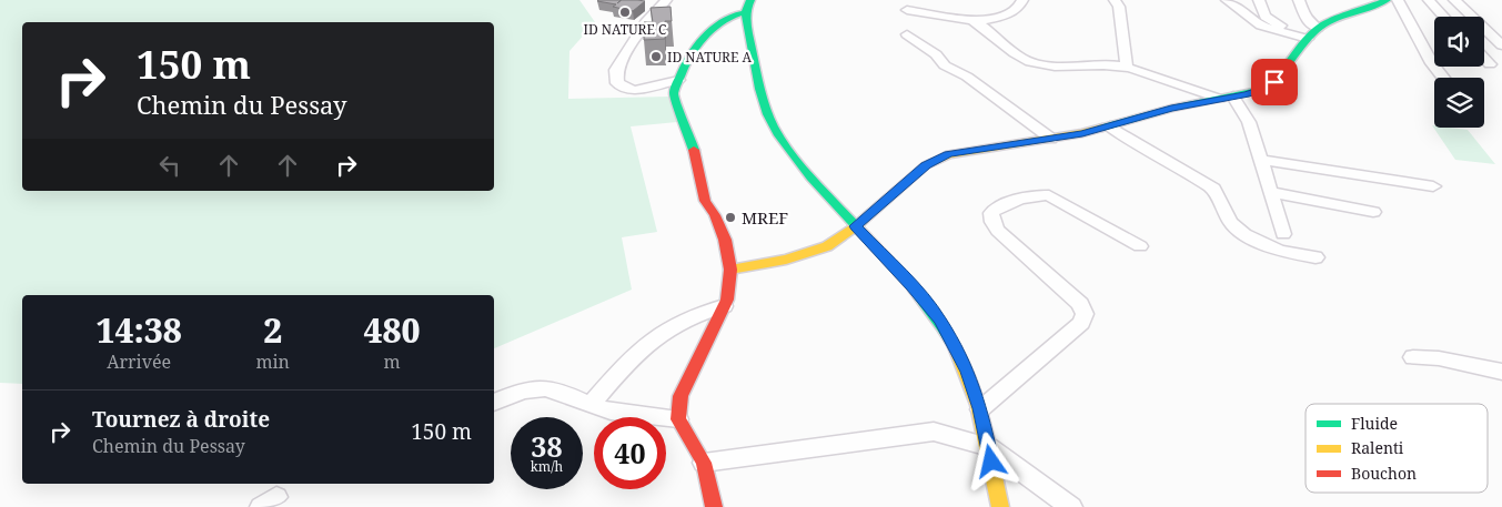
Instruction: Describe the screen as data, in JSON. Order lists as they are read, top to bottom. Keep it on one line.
{"places":["ID NATURE C","ID NATURE A","MREF"],"legend":["Fluide","Ralenti","Bouchon"],"page":{"turn":["150 m","Chemin du Pessay"],"eta":["14:38","Arrivée","2","min","480","m"],"list":[{"name":"Tournez à droite","note":"Chemin du Pessay","value":"150 m"}],"speed":"38 km/h","limit":"40"}}
